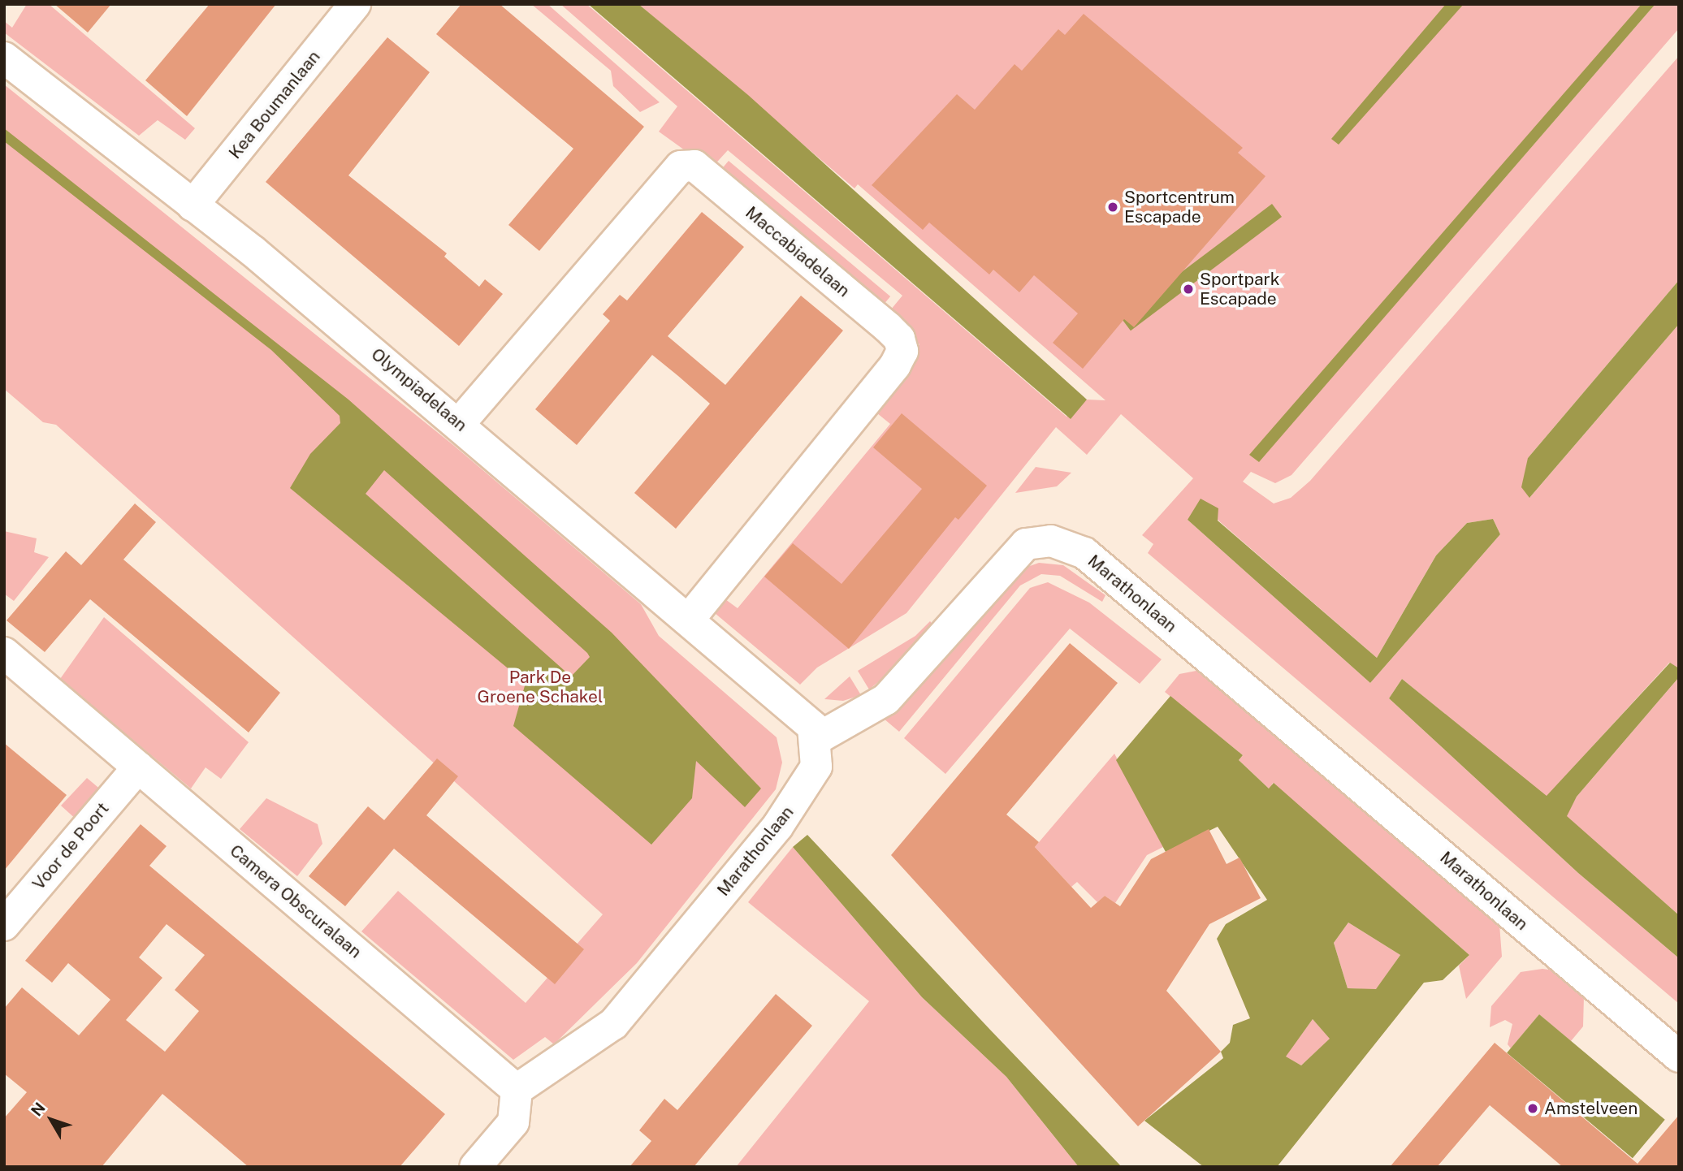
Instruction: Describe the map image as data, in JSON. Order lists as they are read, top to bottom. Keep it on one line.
{"streets":{"street":["Kea Boumanlaan","Maccabiadelaan","Olympiadelaan","Marathonlaan","Voor de Poort","Camera Obscuralaan"]},"crossings":[["Kea Boumanlaan","Olympiadelaan"],["Maccabiadelaan","Olympiadelaan"],["Olympiadelaan","Marathonlaan"],["Marathonlaan","Camera Obscuralaan"],["Voor de Poort","Camera Obscuralaan"]],"parks":["Park De Groene Schakel"],"places":["Sportcentrum Escapade","Sportpark Escapade","Amstelveen"],"north":"top left"}
